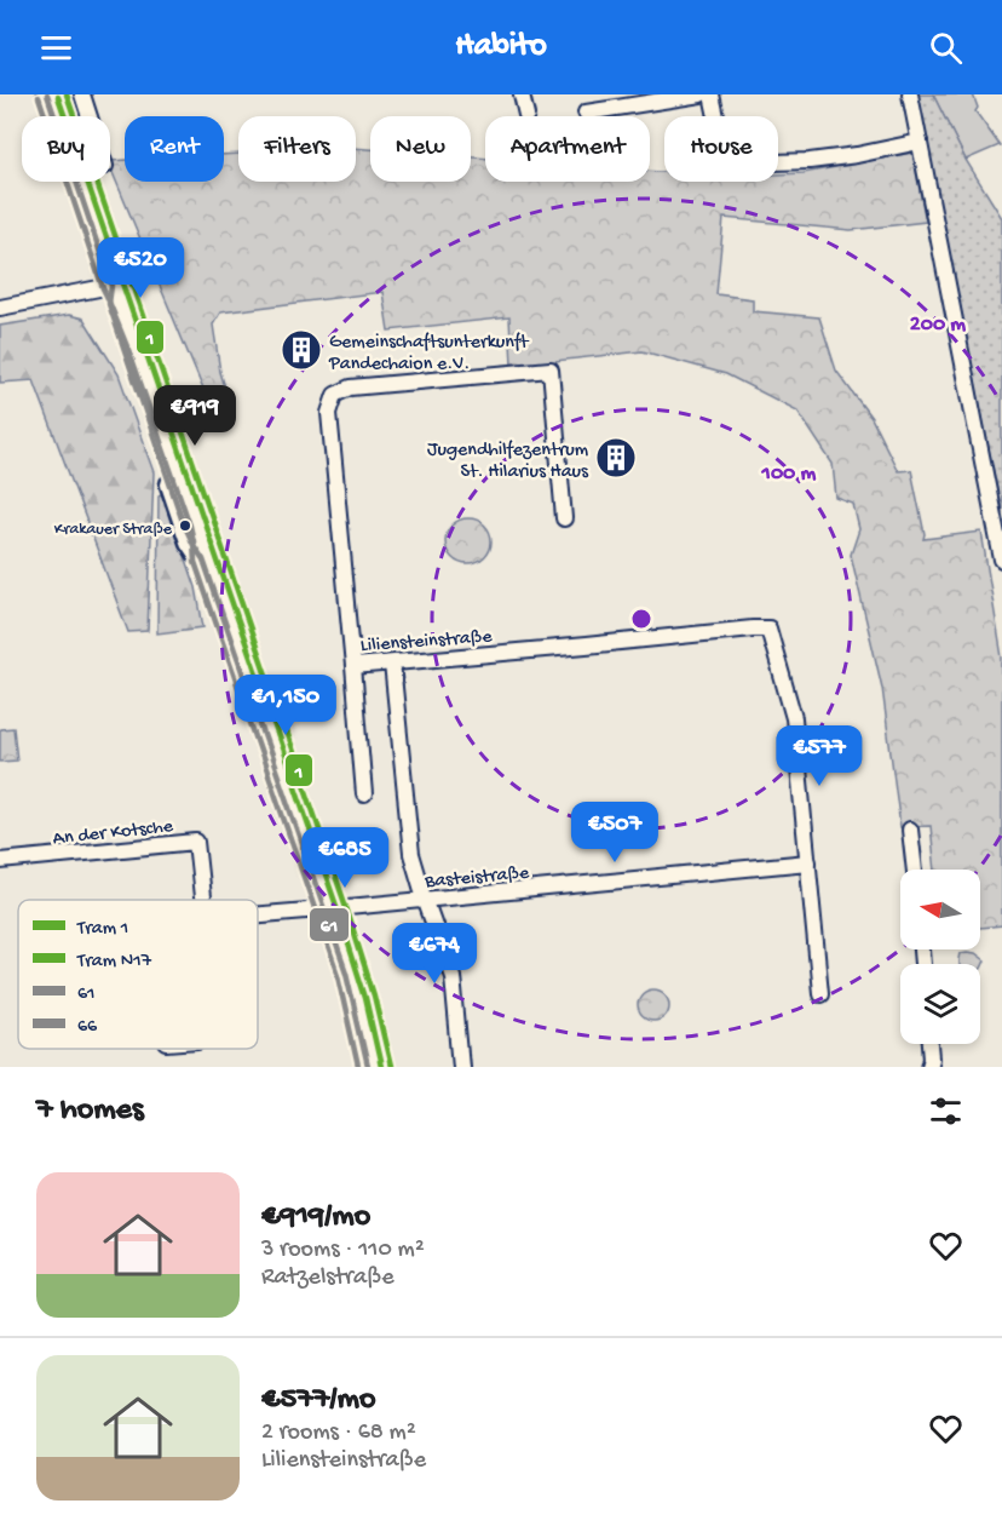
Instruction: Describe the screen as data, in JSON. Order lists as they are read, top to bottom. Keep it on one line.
{"streets":{"street":["Liliensteinstraße","An der Kotsche","Basteistraße"]},"crossings":[["Liliensteinstraße","Basteistraße"]],"places":{"building":["Gemeinschaftsunterkunft Pandechaion e.V.","Jugendhilfezentrum St. Hilarius Haus"],"other":["Krakauer Straße"]},"lines":["tram line 1","transit line 61","tram line N17","transit line 66"],"legend":["Tram 1","Tram N17","61","66"],"north":"left","page":{"header":"Habito","chip":["Buy","Rent","Filters","New","Apartment","House"],"price":["€520","€919","€1,150","€577","€507","€685","€674"],"heading":"7 homes","list":[{"name":"€919/mo","note":"3 rooms · 110 m² · Ratzelstraße"},{"name":"€577/mo","note":"2 rooms · 68 m² · Liliensteinstraße"}]},"rings":["200 m","100 m"]}
